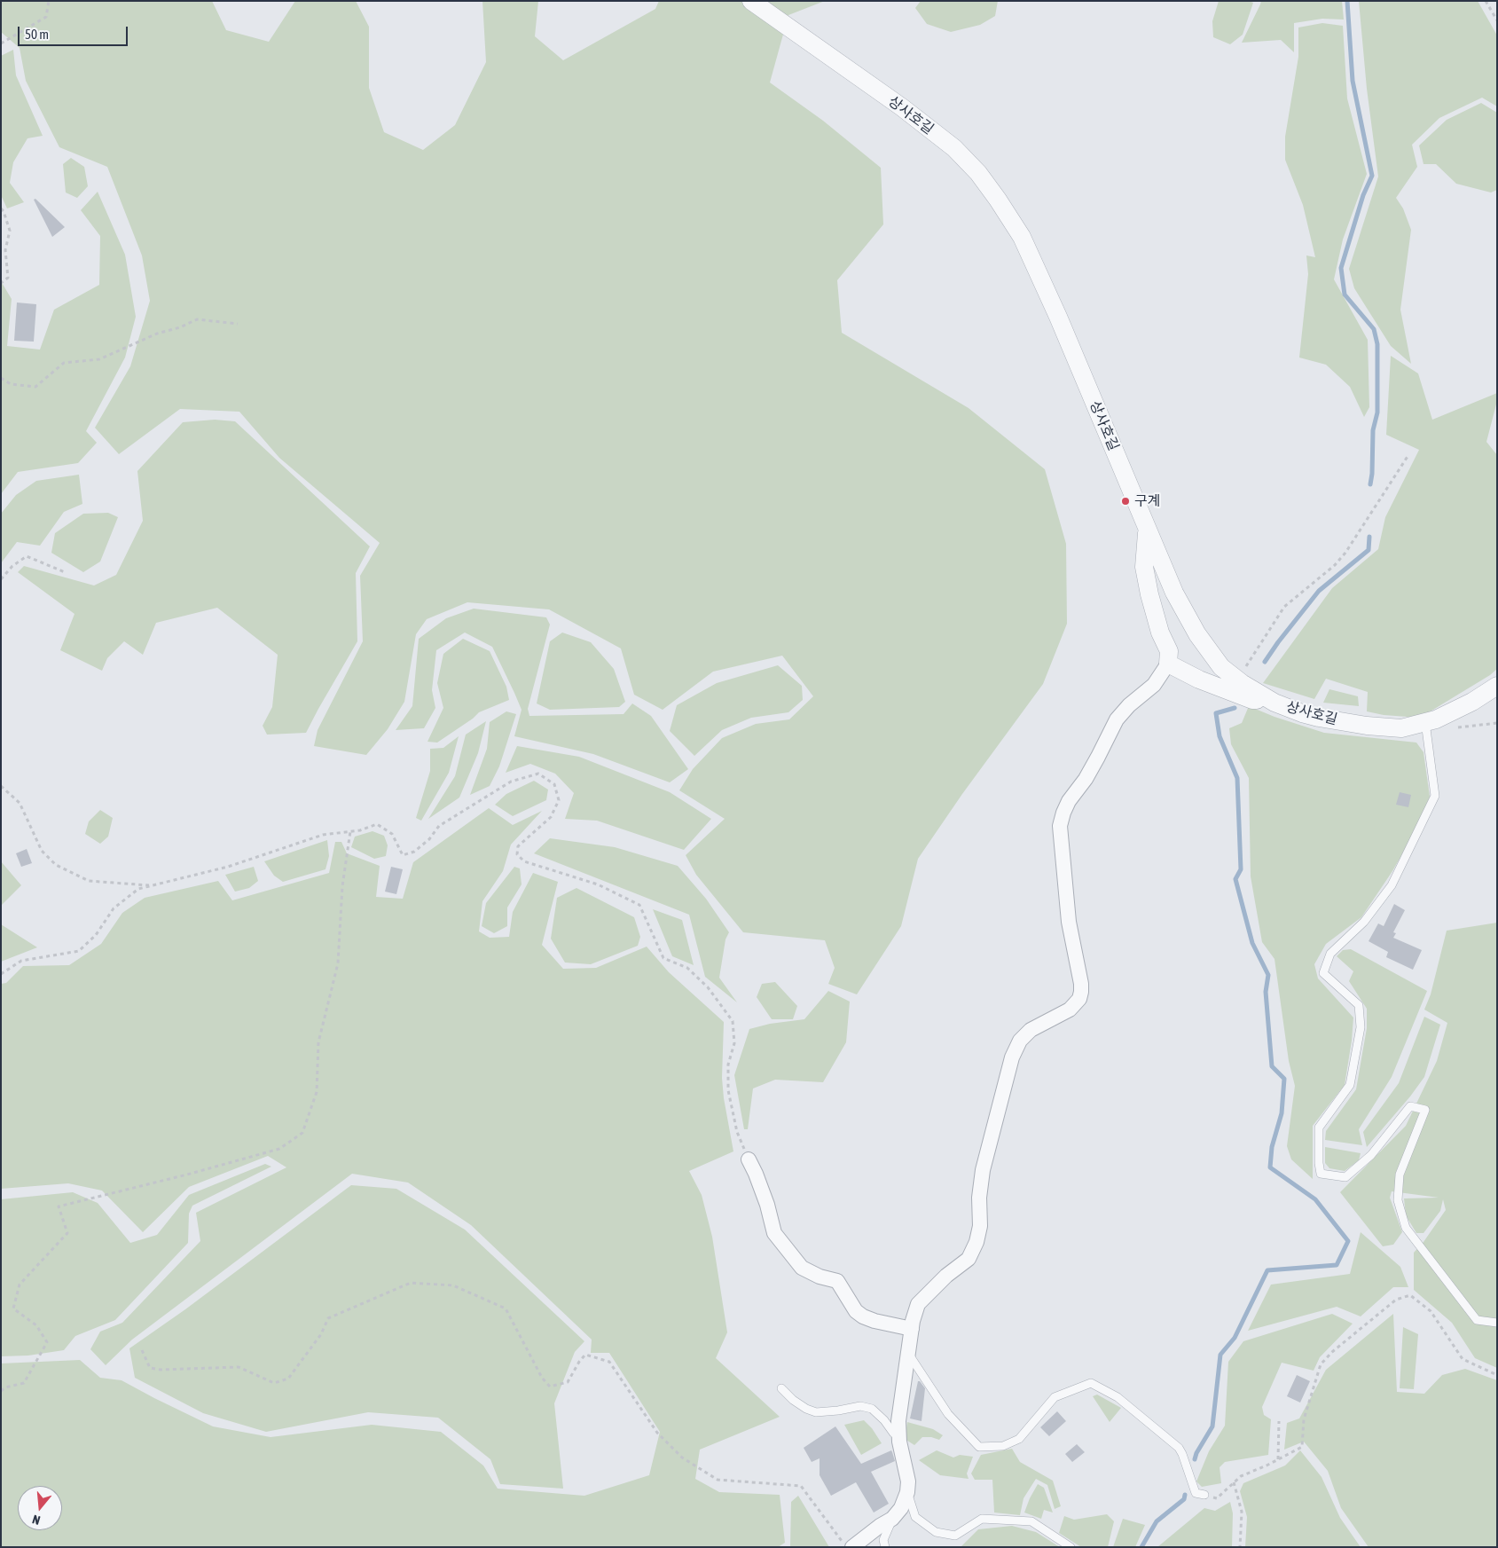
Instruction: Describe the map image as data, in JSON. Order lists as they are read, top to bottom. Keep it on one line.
{"streets":{"street":["상사호길"]},"places":["구계"],"scale_bar":"50 m","north":"bottom"}
